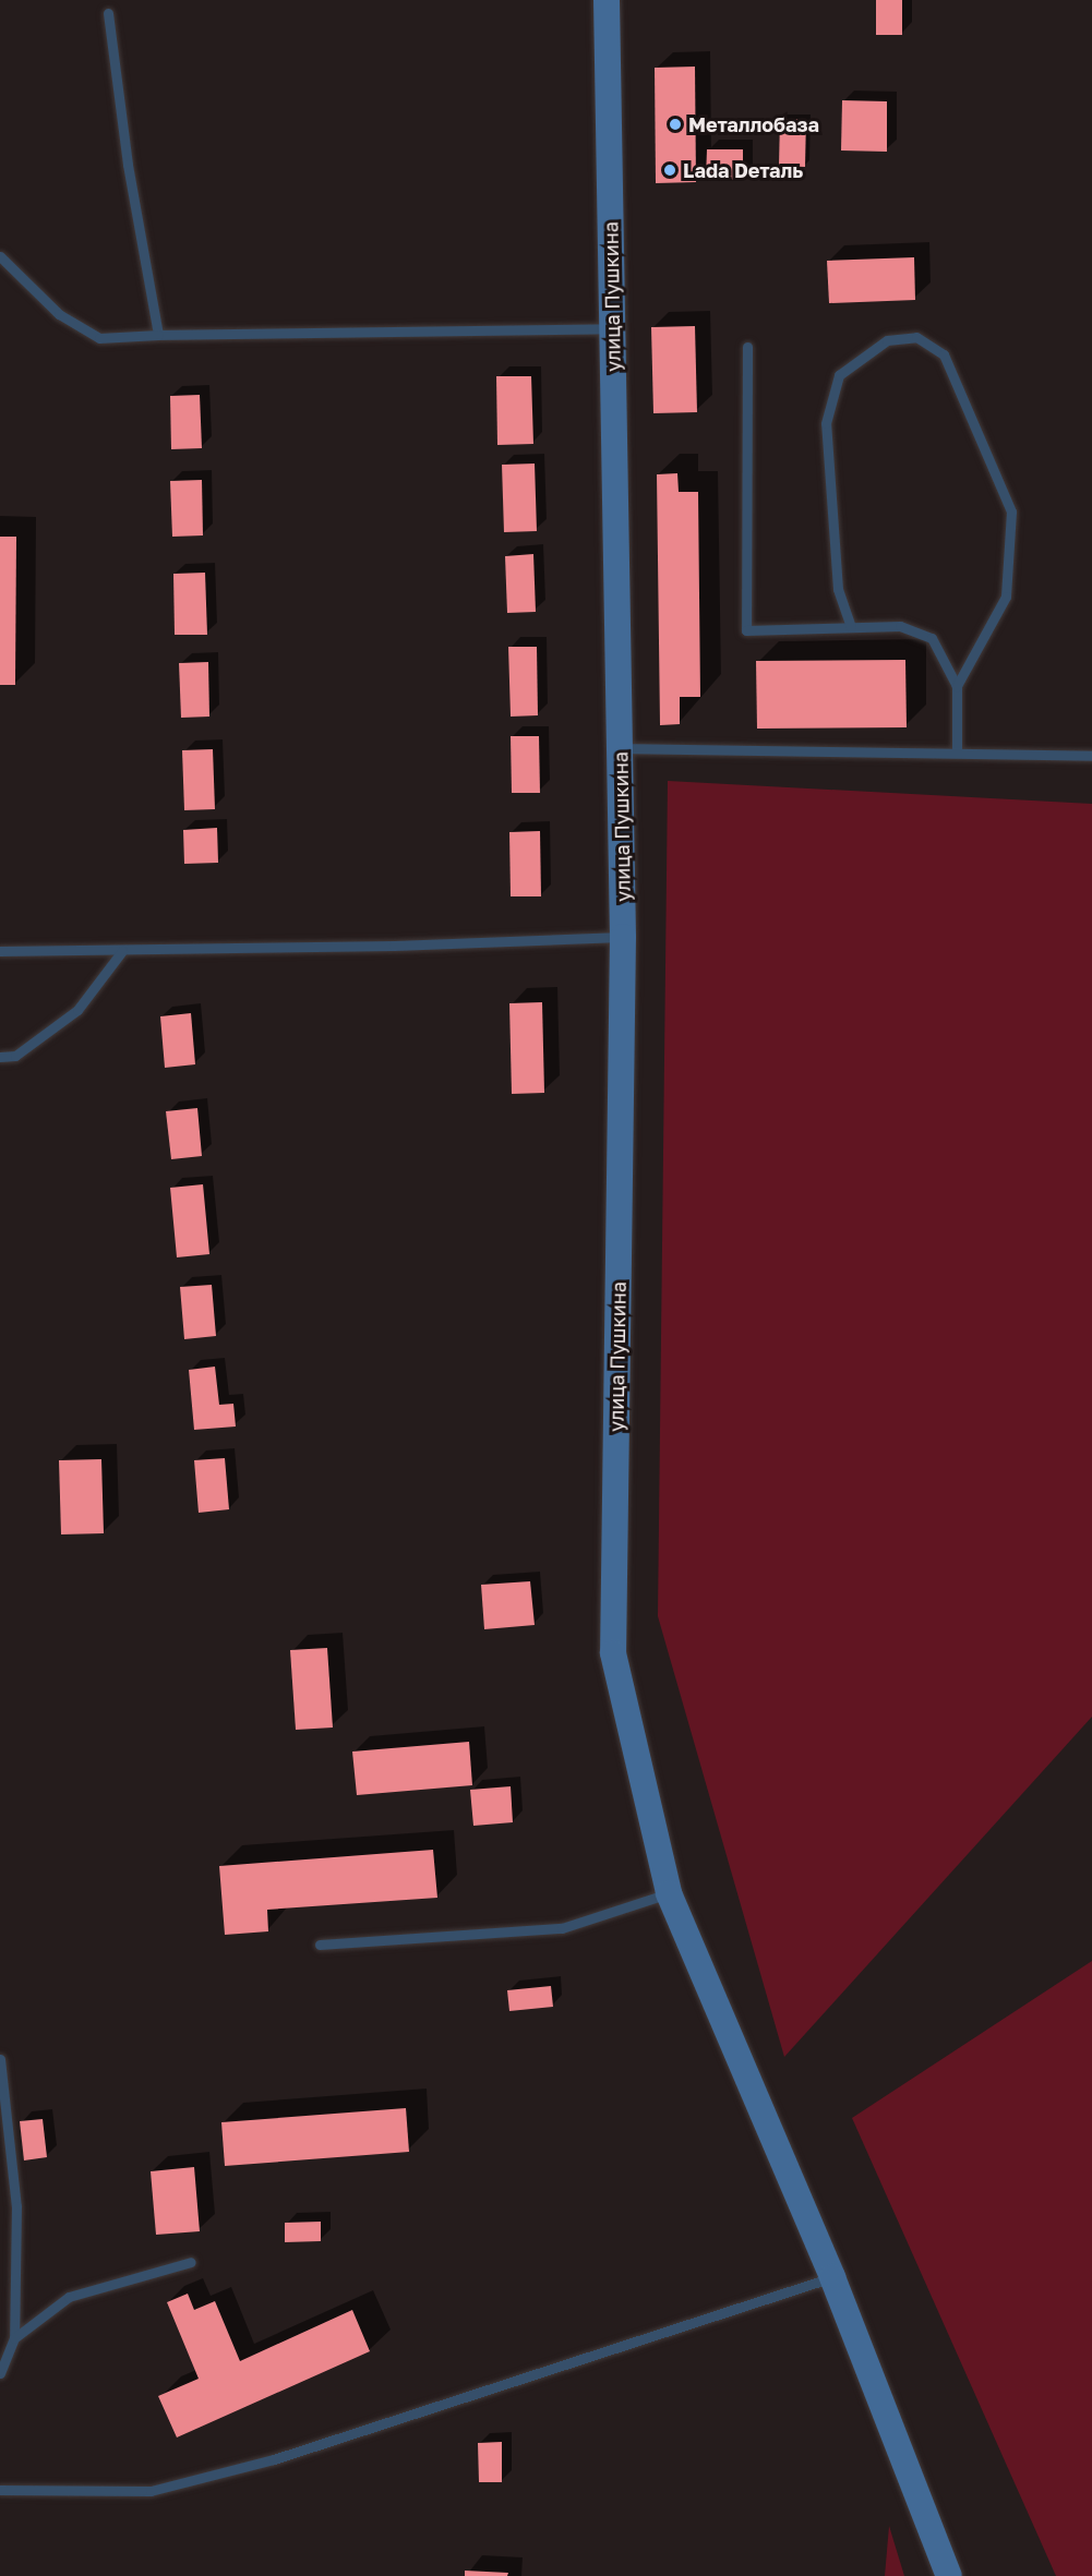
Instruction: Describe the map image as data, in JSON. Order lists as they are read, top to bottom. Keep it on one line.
{"streets":{"main road":["улица Пушкина"]},"places":["Металлобаза","Lada Dеталь"]}
